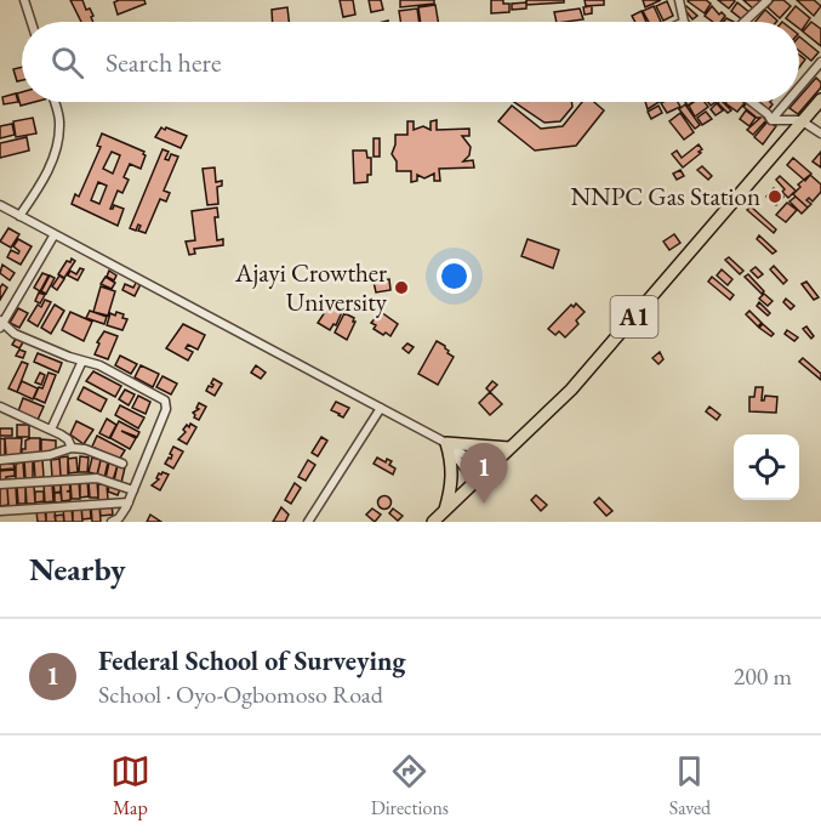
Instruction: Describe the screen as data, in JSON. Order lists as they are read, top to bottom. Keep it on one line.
{"streets":{"highway":["A1"]},"places":["NNPC Gas Station","Ajayi Crowther University"],"page":{"search":"Search here","pins":"1","heading":"Nearby","list":[{"mark":"1","name":"Federal School of Surveying","note":"School · Oyo-Ogbomoso Road","value":"200 m"}],"nav":["Map","Directions","Saved"]}}
